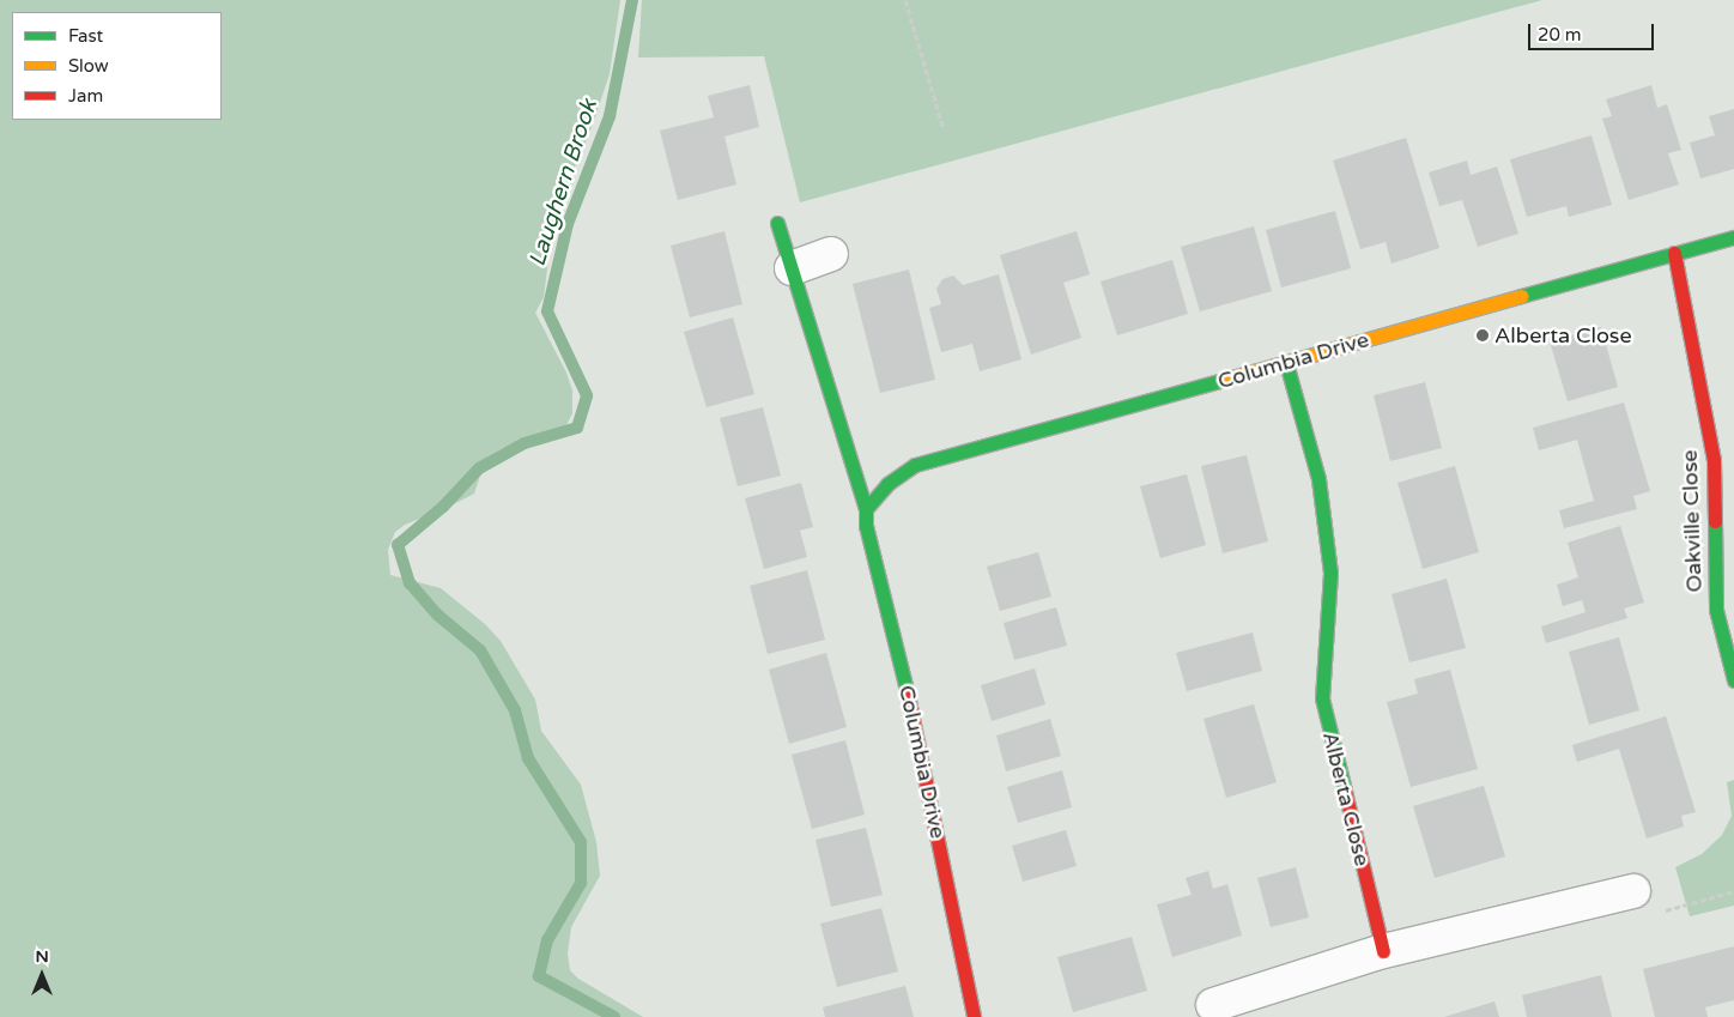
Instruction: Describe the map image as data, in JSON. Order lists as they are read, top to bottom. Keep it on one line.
{"streets":{"street":["Columbia Drive","Oakville Close","Alberta Close"]},"crossings":[["Columbia Drive","Oakville Close"],["Columbia Drive","Alberta Close"]],"water":["Laughern Brook"],"places":["Alberta Close"],"legend":["Fast","Slow","Jam"],"scale_bar":"20 m","north":"top"}
